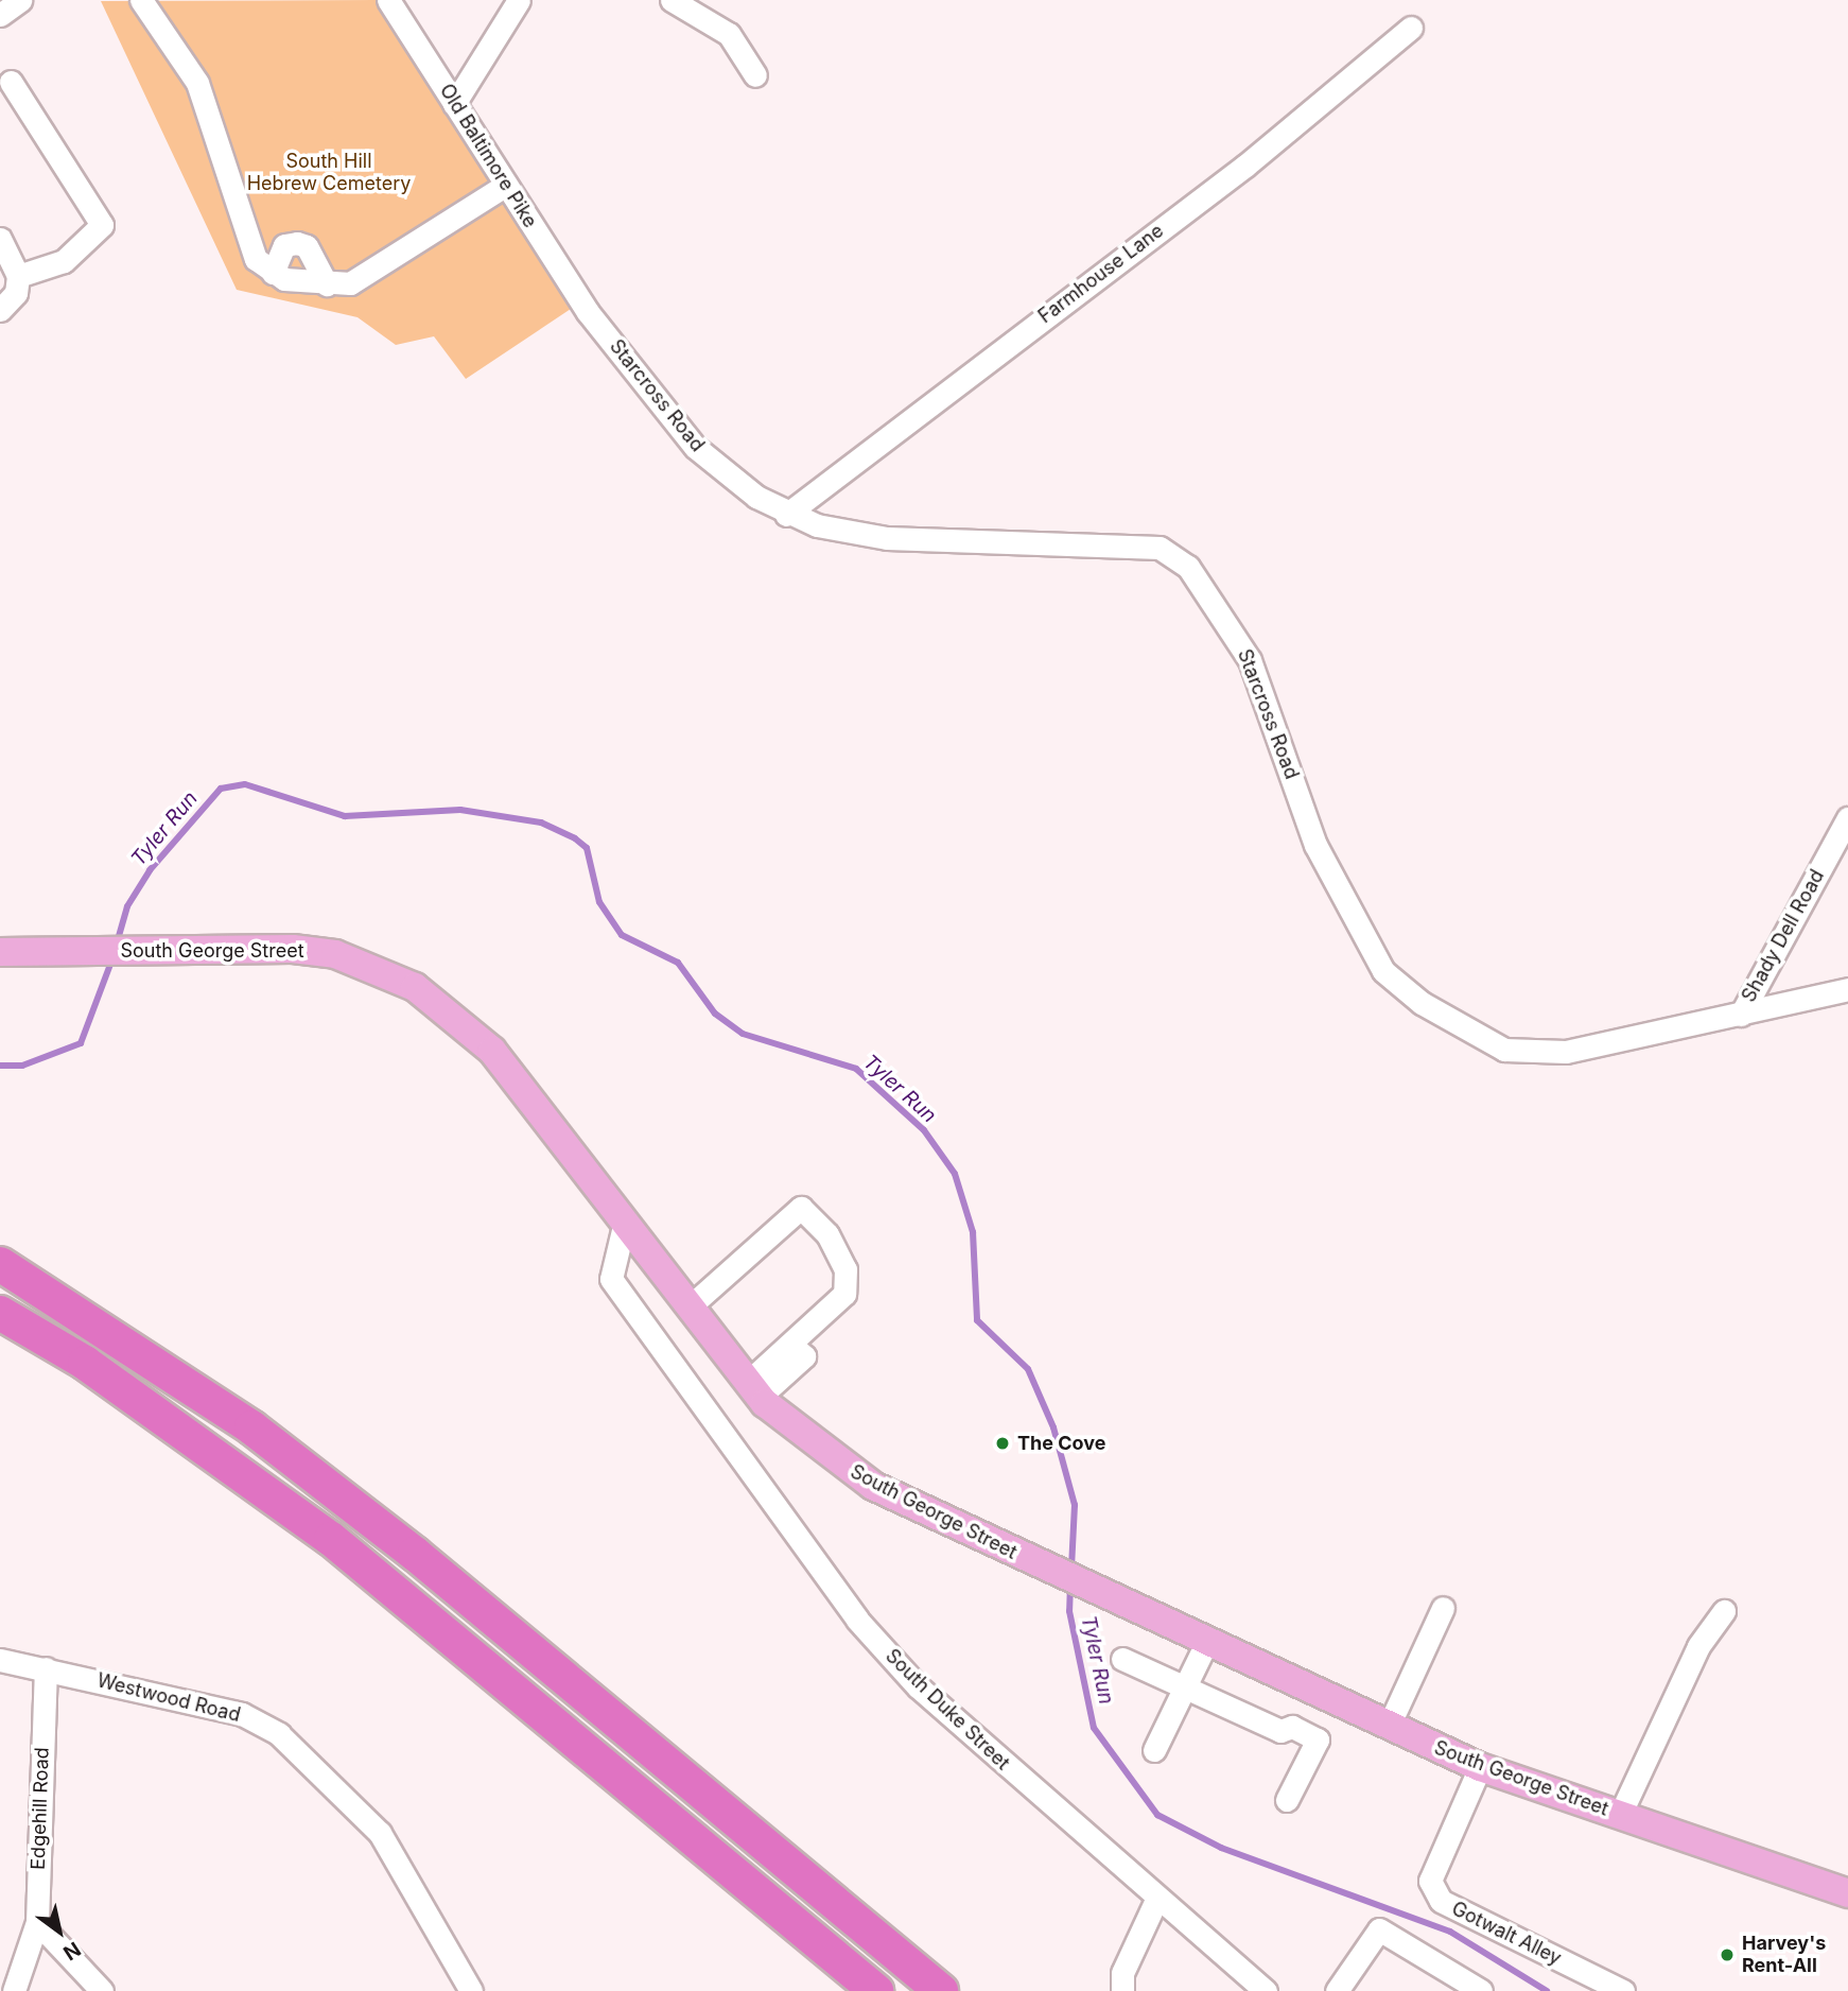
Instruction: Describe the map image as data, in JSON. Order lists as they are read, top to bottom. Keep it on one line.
{"streets":{"main road":["South George Street"],"street":["Old Baltimore Pike","Farmhouse Lane","Starcross Road","Shady Dell Road","Westwood Road","South Duke Street","Edgehill Road","Gotwalt Alley"]},"crossings":[["Old Baltimore Pike","Starcross Road"],["Farmhouse Lane","Starcross Road"],["Starcross Road","Shady Dell Road"],["South George Street","South Duke Street"],["South George Street","Gotwalt Alley"],["Westwood Road","Edgehill Road"]],"water":["Tyler Run"],"parks":["South Hill Hebrew Cemetery"],"places":["The Cove","Harvey's Rent-All"],"north":"bottom right"}
